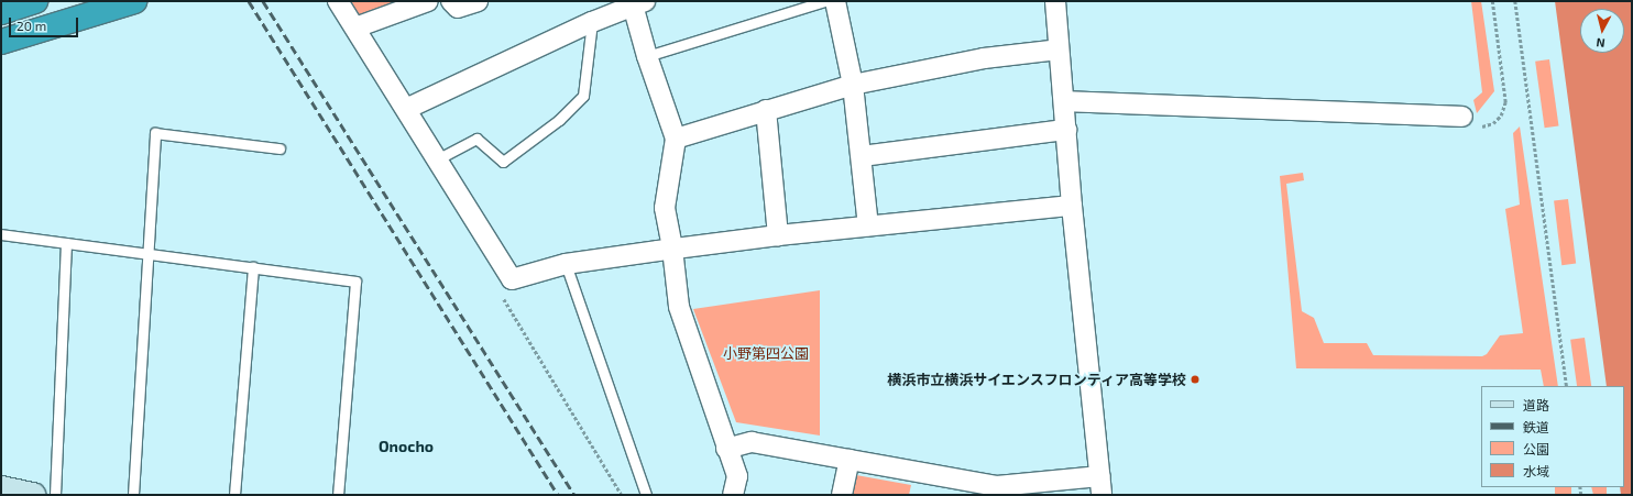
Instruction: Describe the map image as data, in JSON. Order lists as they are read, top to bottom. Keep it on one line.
{"districts":["Onocho"],"parks":["小野第四公園"],"places":["横浜市立横浜サイエンスフロンティア高等学校"],"legend":["道路","鉄道","公園","水域"],"scale_bar":"20 m","north":"bottom"}
